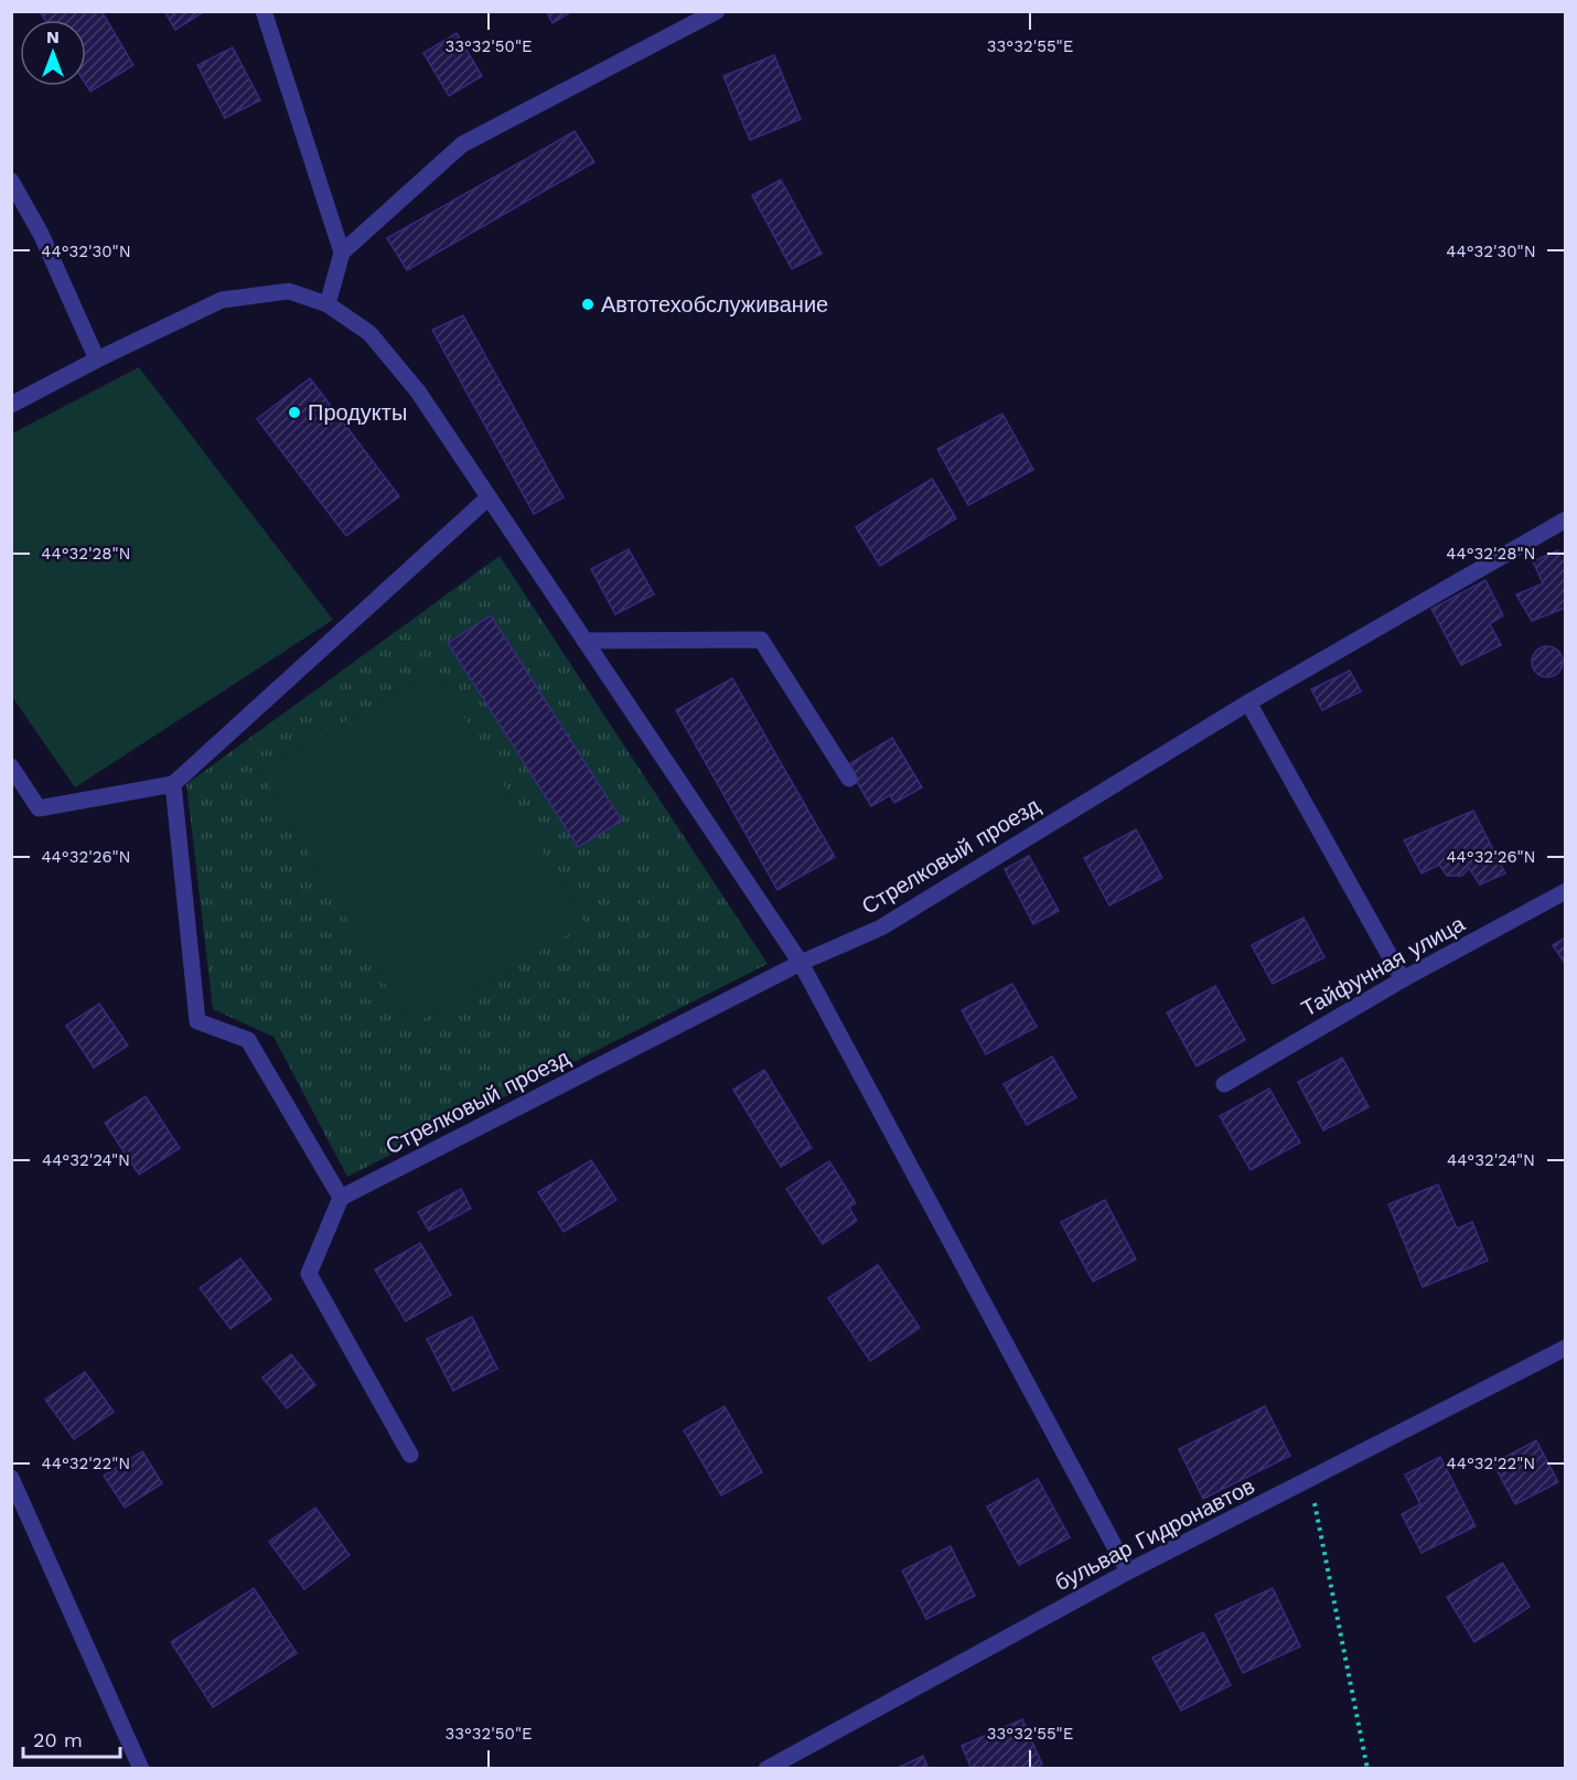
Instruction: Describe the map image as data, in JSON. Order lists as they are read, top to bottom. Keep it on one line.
{"streets":{"street":["Стрелковый проезд","Тайфунная улица","бульвар Гидронавтов"]},"places":["Автотехобслуживание","Продукты"],"scale_bar":"20 m","north":"top","coordinates":["33°32'50\"E","33°32'55\"E","44°32'30\"N","44°32'28\"N","44°32'26\"N","44°32'24\"N","44°32'22\"N"]}
